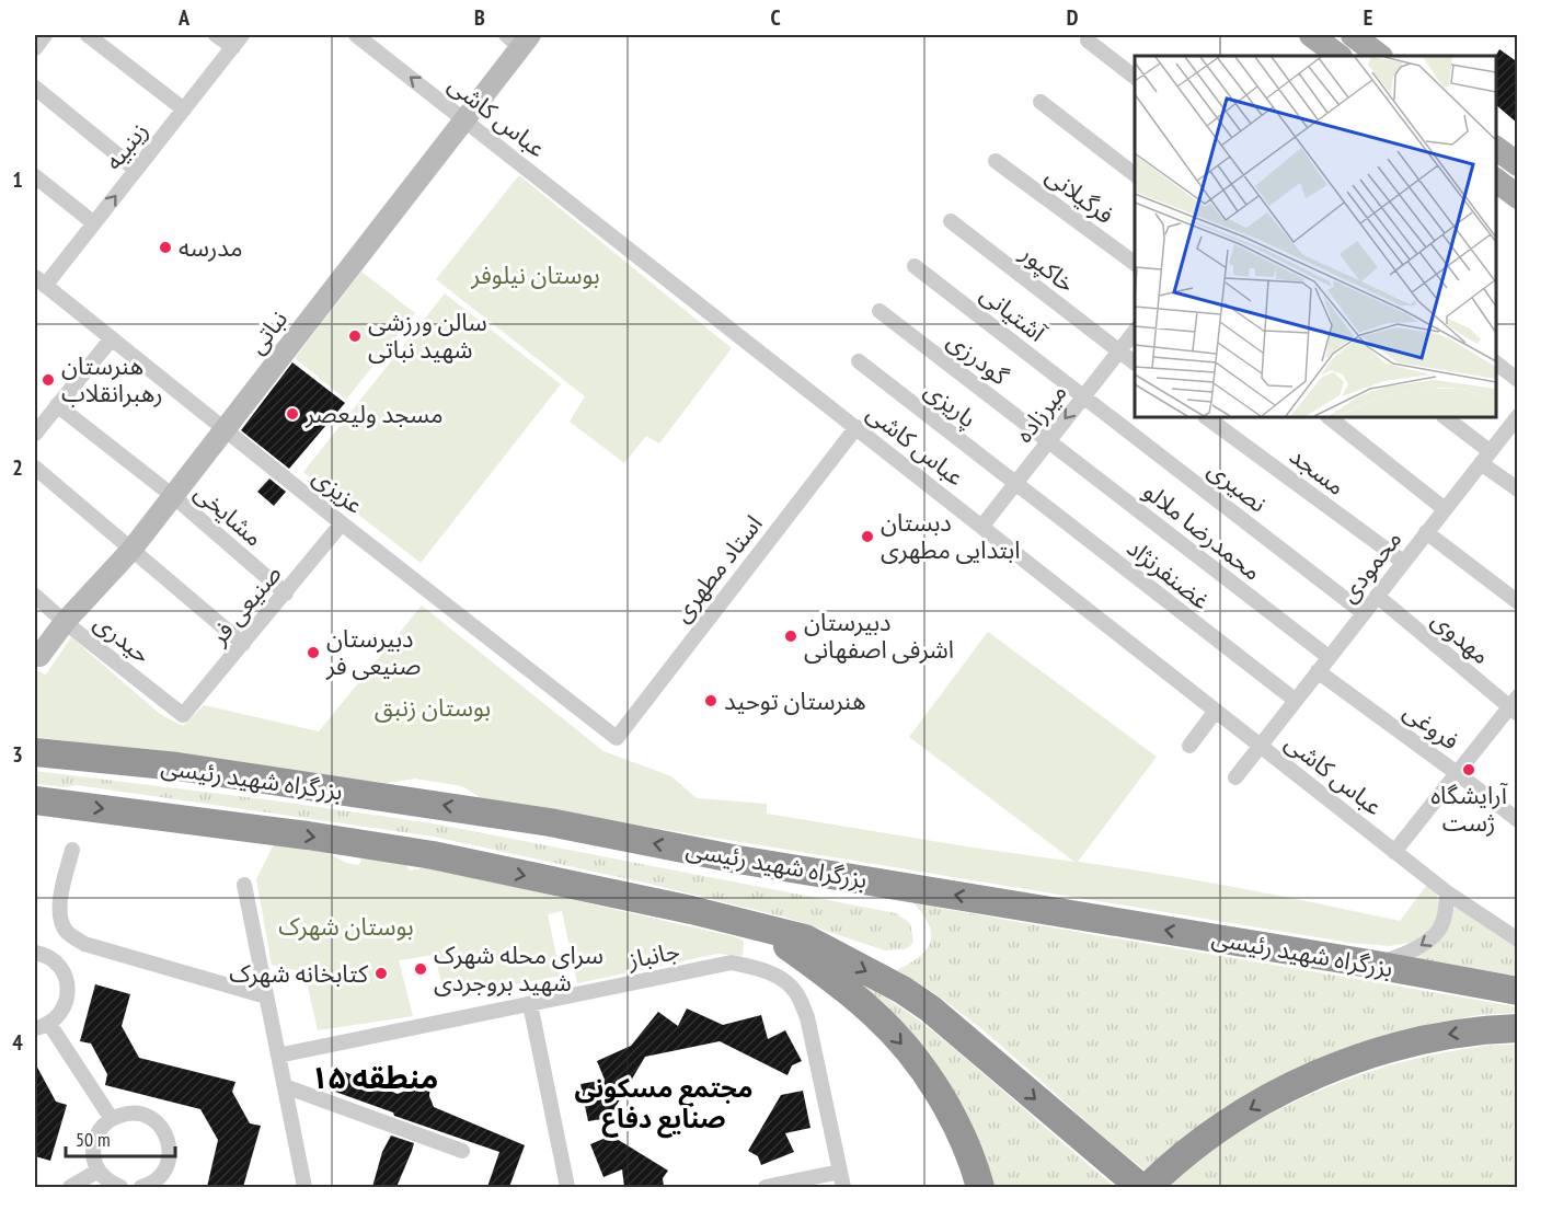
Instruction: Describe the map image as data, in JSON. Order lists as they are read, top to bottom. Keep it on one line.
{"streets":{"highway":["بزرگراه شهید رئیسی"],"main road":["نباتی"],"street":["عباس کاشی","زینبیه","فرگیلانی","خاکپور","آشتیانی","گودرزی","پاریزی","میرزاده","مسجد","نصیری","عزیزی","مشایخی","محمدرضا ملالو","محمودی","استاد مطهری","غضنفرنژاد","صنیعی فر","مهدوی","حیدری","فروغی","جانباز"]},"crossings":[["عباس کاشی","نباتی"],["عباس کاشی","میرزاده"],["عباس کاشی","محمودی"],["عباس کاشی","استاد مطهری"],["زینبیه","عزیزی"],["خاکپور","میرزاده"],["آشتیانی","میرزاده"],["آشتیانی","نصیری"],["نباتی","عزیزی"],["نباتی","مشایخی"],["نباتی","حیدری"],["گودرزی","میرزاده"],["گودرزی","محمدرضا ملالو"],["پاریزی","میرزاده"],["پاریزی","غضنفرنژاد"],["میرزاده","نصیری"],["میرزاده","محمدرضا ملالو"],["میرزاده","غضنفرنژاد"],["مسجد","محمودی"],["نصیری","محمودی"],["عزیزی","استاد مطهری"],["عزیزی","صنیعی فر"],["مشایخی","صنیعی فر"],["محمدرضا ملالو","محمودی"],["محمودی","غضنفرنژاد"],["محمودی","مهدوی"],["محمودی","فروغی"],["صنیعی فر","حیدری"]],"districts":["منطقه ۱۵","مجتمع مسکونی صنایع دفاع"],"parks":["بوستان نیلوفر","بوستان زنبق","بوستان شهرک"],"places":["مدرسه","سالن ورزشی شهید نباتی","هنرستان رهبرانقلاب","مسجد ولیعصر","دبستان ابتدایی مطهری","دبیرستان اشرفی اصفهانی","دبیرستان صنیعی فر","هنرستان توحید","آرایشگاه ژست","سرای محله شهرک شهید بروجردی","کتابخانه شهرک"],"scale_bar":"50 m","grid":{"columns":["A","B","C","D","E"],"rows":["1","2","3","4"]}}
